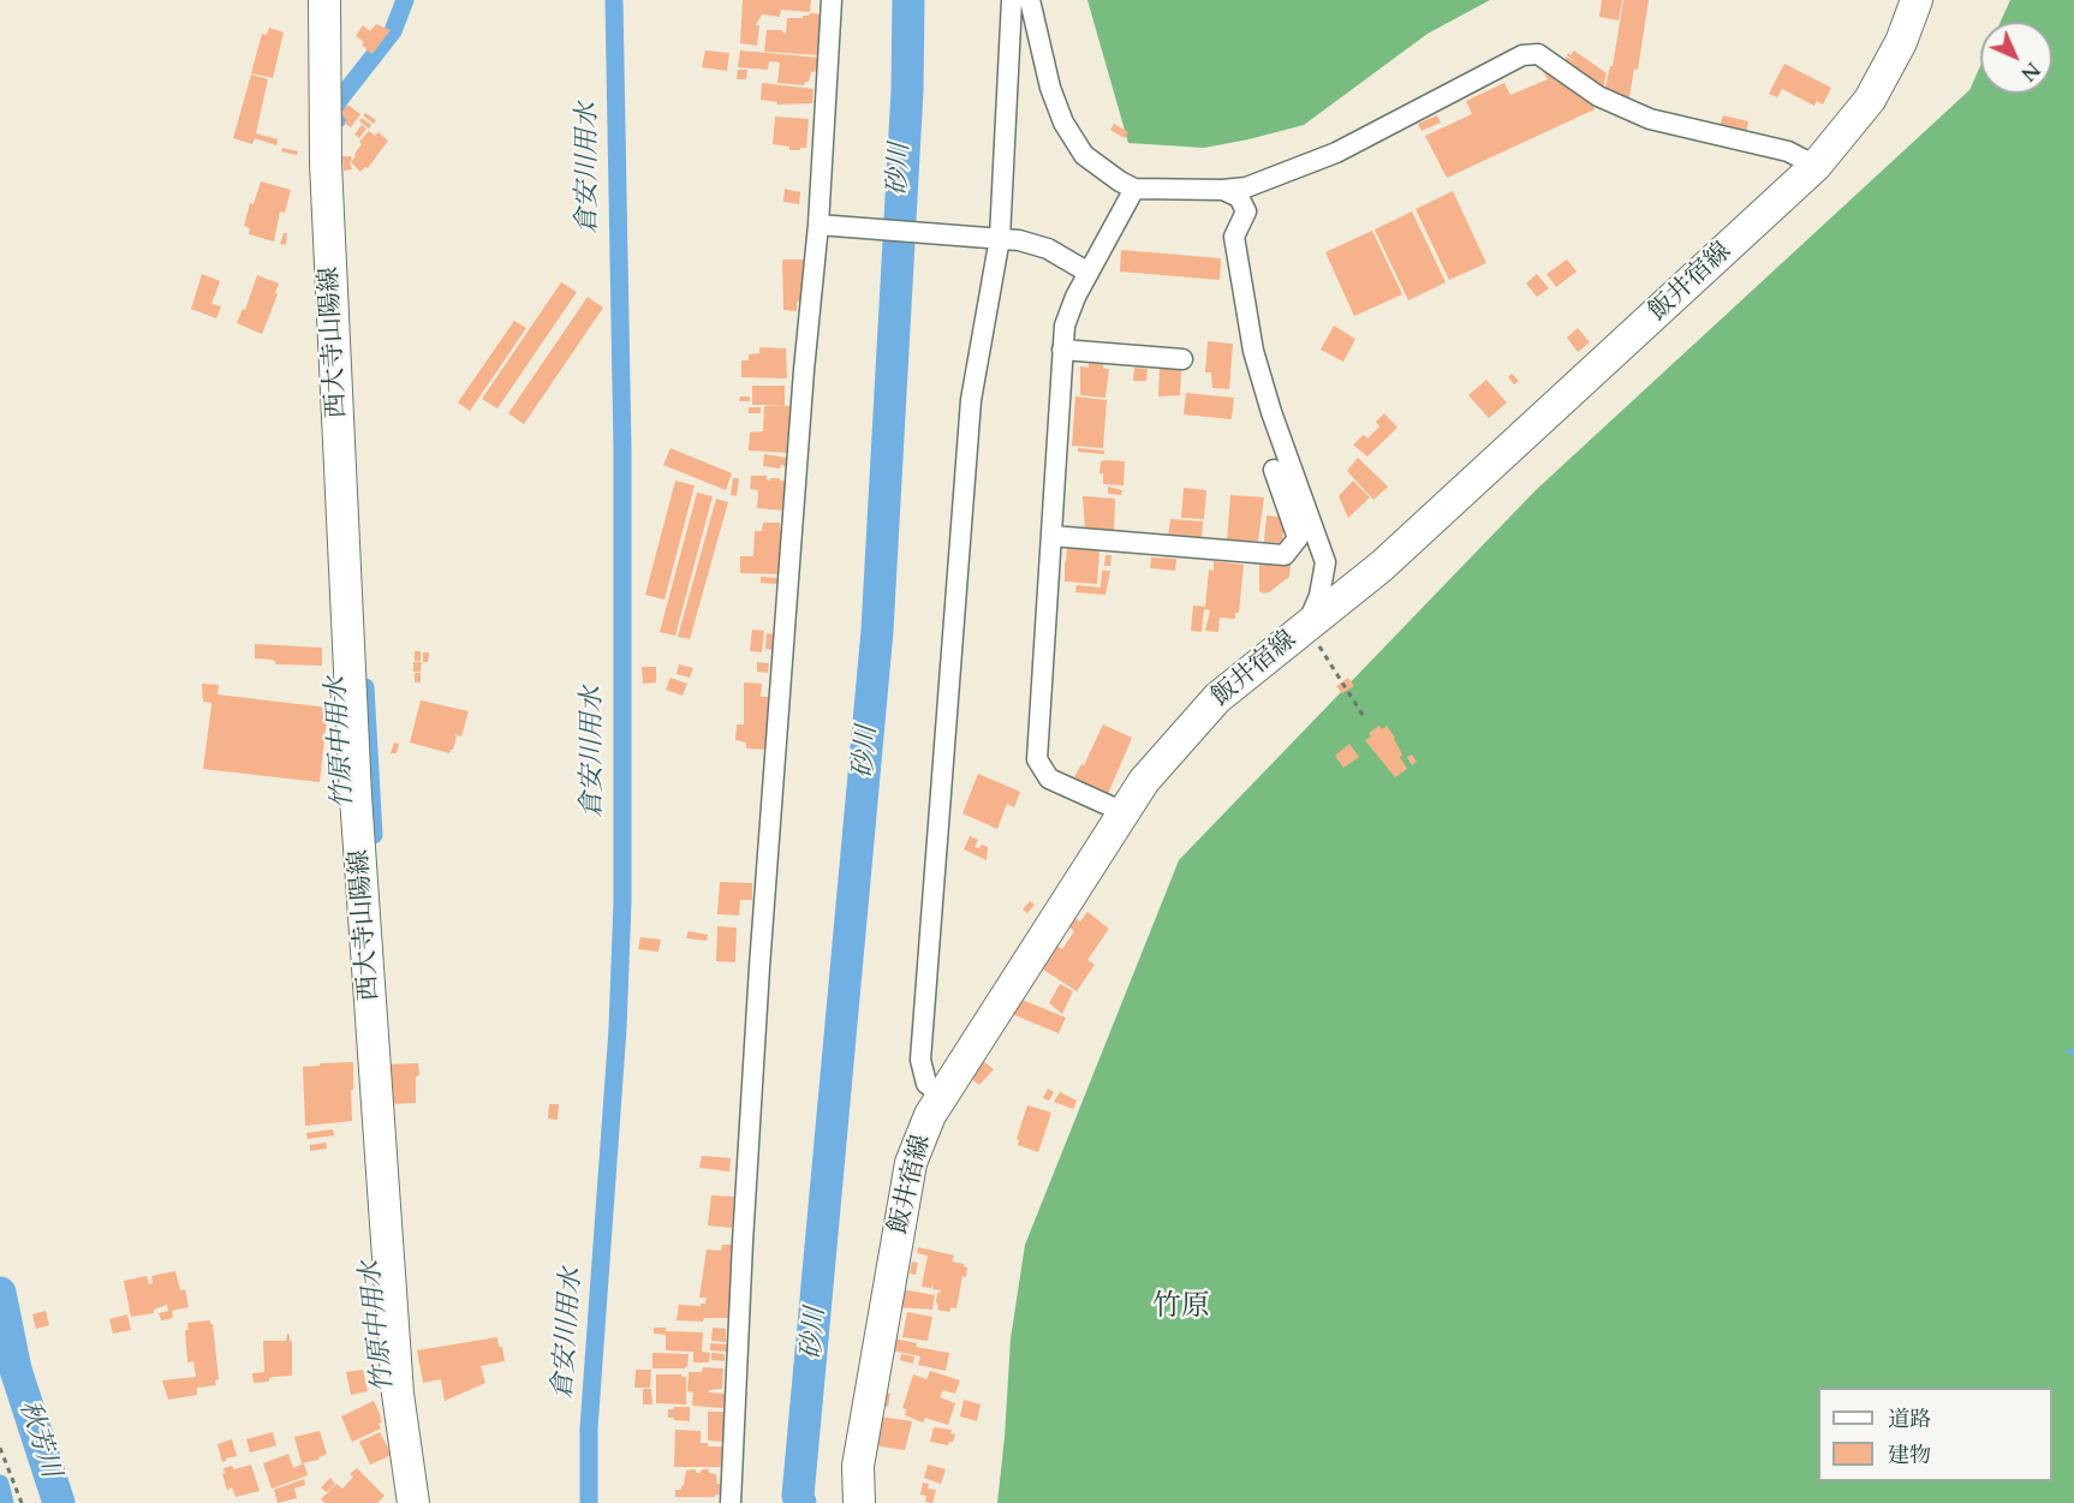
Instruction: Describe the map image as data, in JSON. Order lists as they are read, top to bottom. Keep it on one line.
{"streets":{"main road":["飯井宿線","西大寺山陽線"]},"districts":["竹原"],"water":["倉安川用水","砂川","竹原中用水","秋芳川"],"legend":["道路","建物"],"north":"bottom right"}
